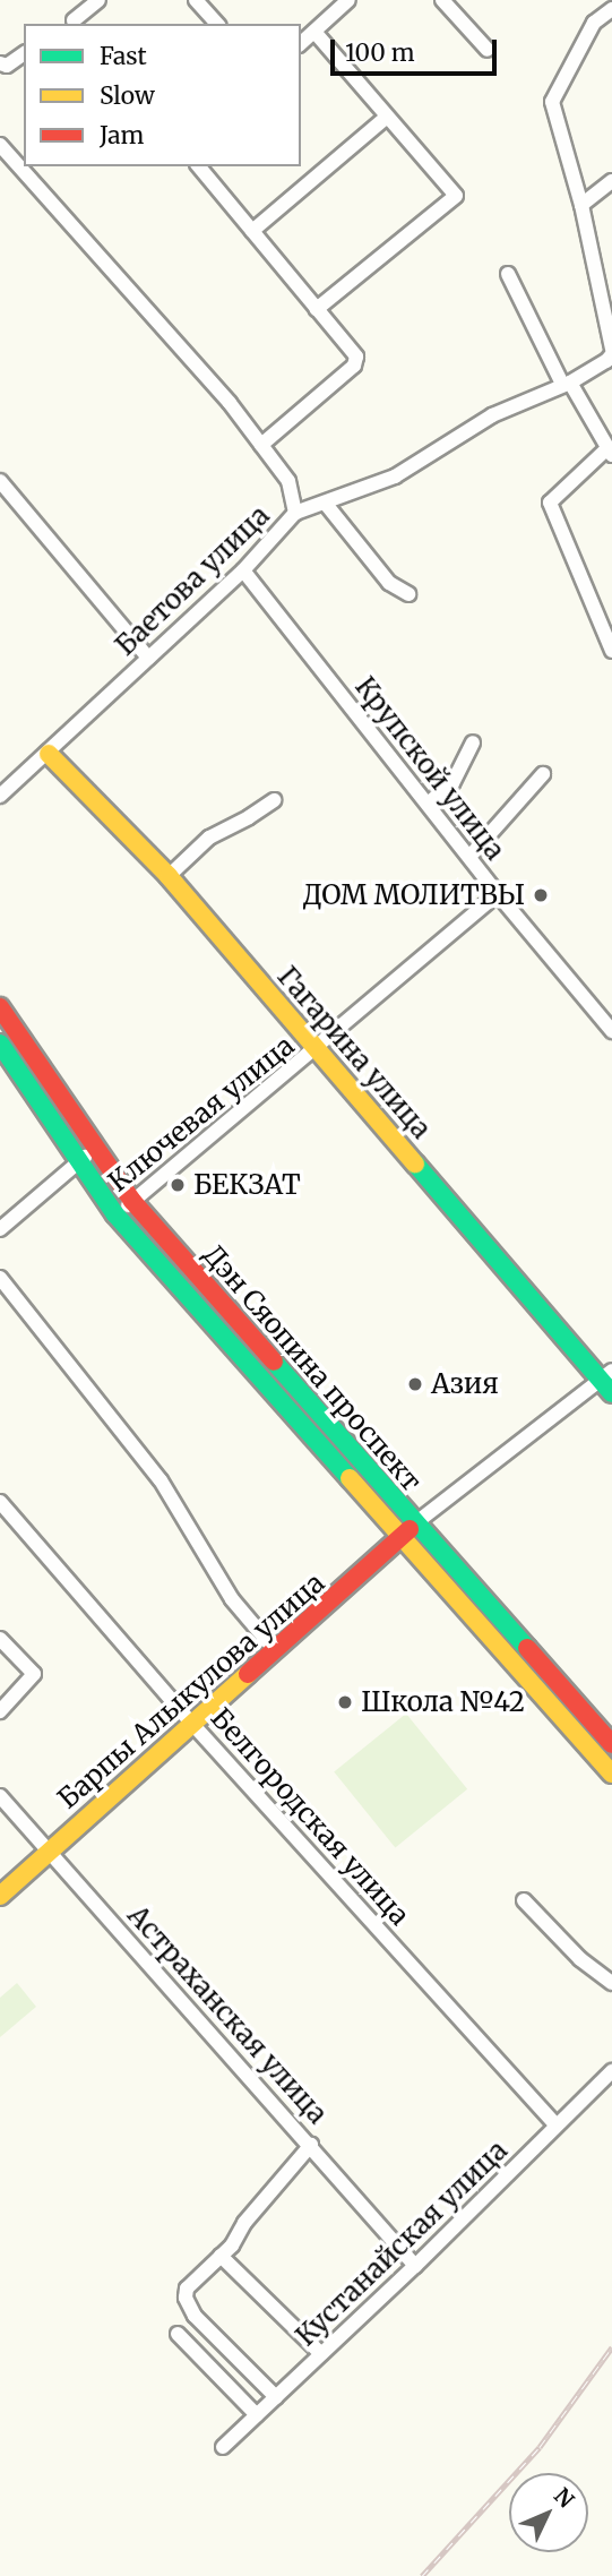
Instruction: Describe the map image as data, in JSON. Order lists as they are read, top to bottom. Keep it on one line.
{"streets":{"main road":["Гагарина улица","Дэн Сяопина проспект","Барпы Алыкулова улица"],"street":["Баетова улица","Крупской улица","Ключевая улица","Белгородская улица","Астраханская улица","Кустанайская улица"]},"crossings":[["Баетова улица","Крупской улица"],["Баетова улица","Гагарина улица"],["Крупской улица","Ключевая улица"],["Гагарина улица","Ключевая улица"],["Ключевая улица","Дэн Сяопина проспект"],["Дэн Сяопина проспект","Барпы Алыкулова улица"],["Барпы Алыкулова улица","Белгородская улица"],["Барпы Алыкулова улица","Астраханская улица"],["Белгородская улица","Кустанайская улица"],["Астраханская улица","Кустанайская улица"]],"places":["ДОМ МОЛИТВЫ","БЕКЗАТ","Азия","Школа №42"],"legend":["Fast","Slow","Jam"],"scale_bar":"100 m","north":"top right"}
